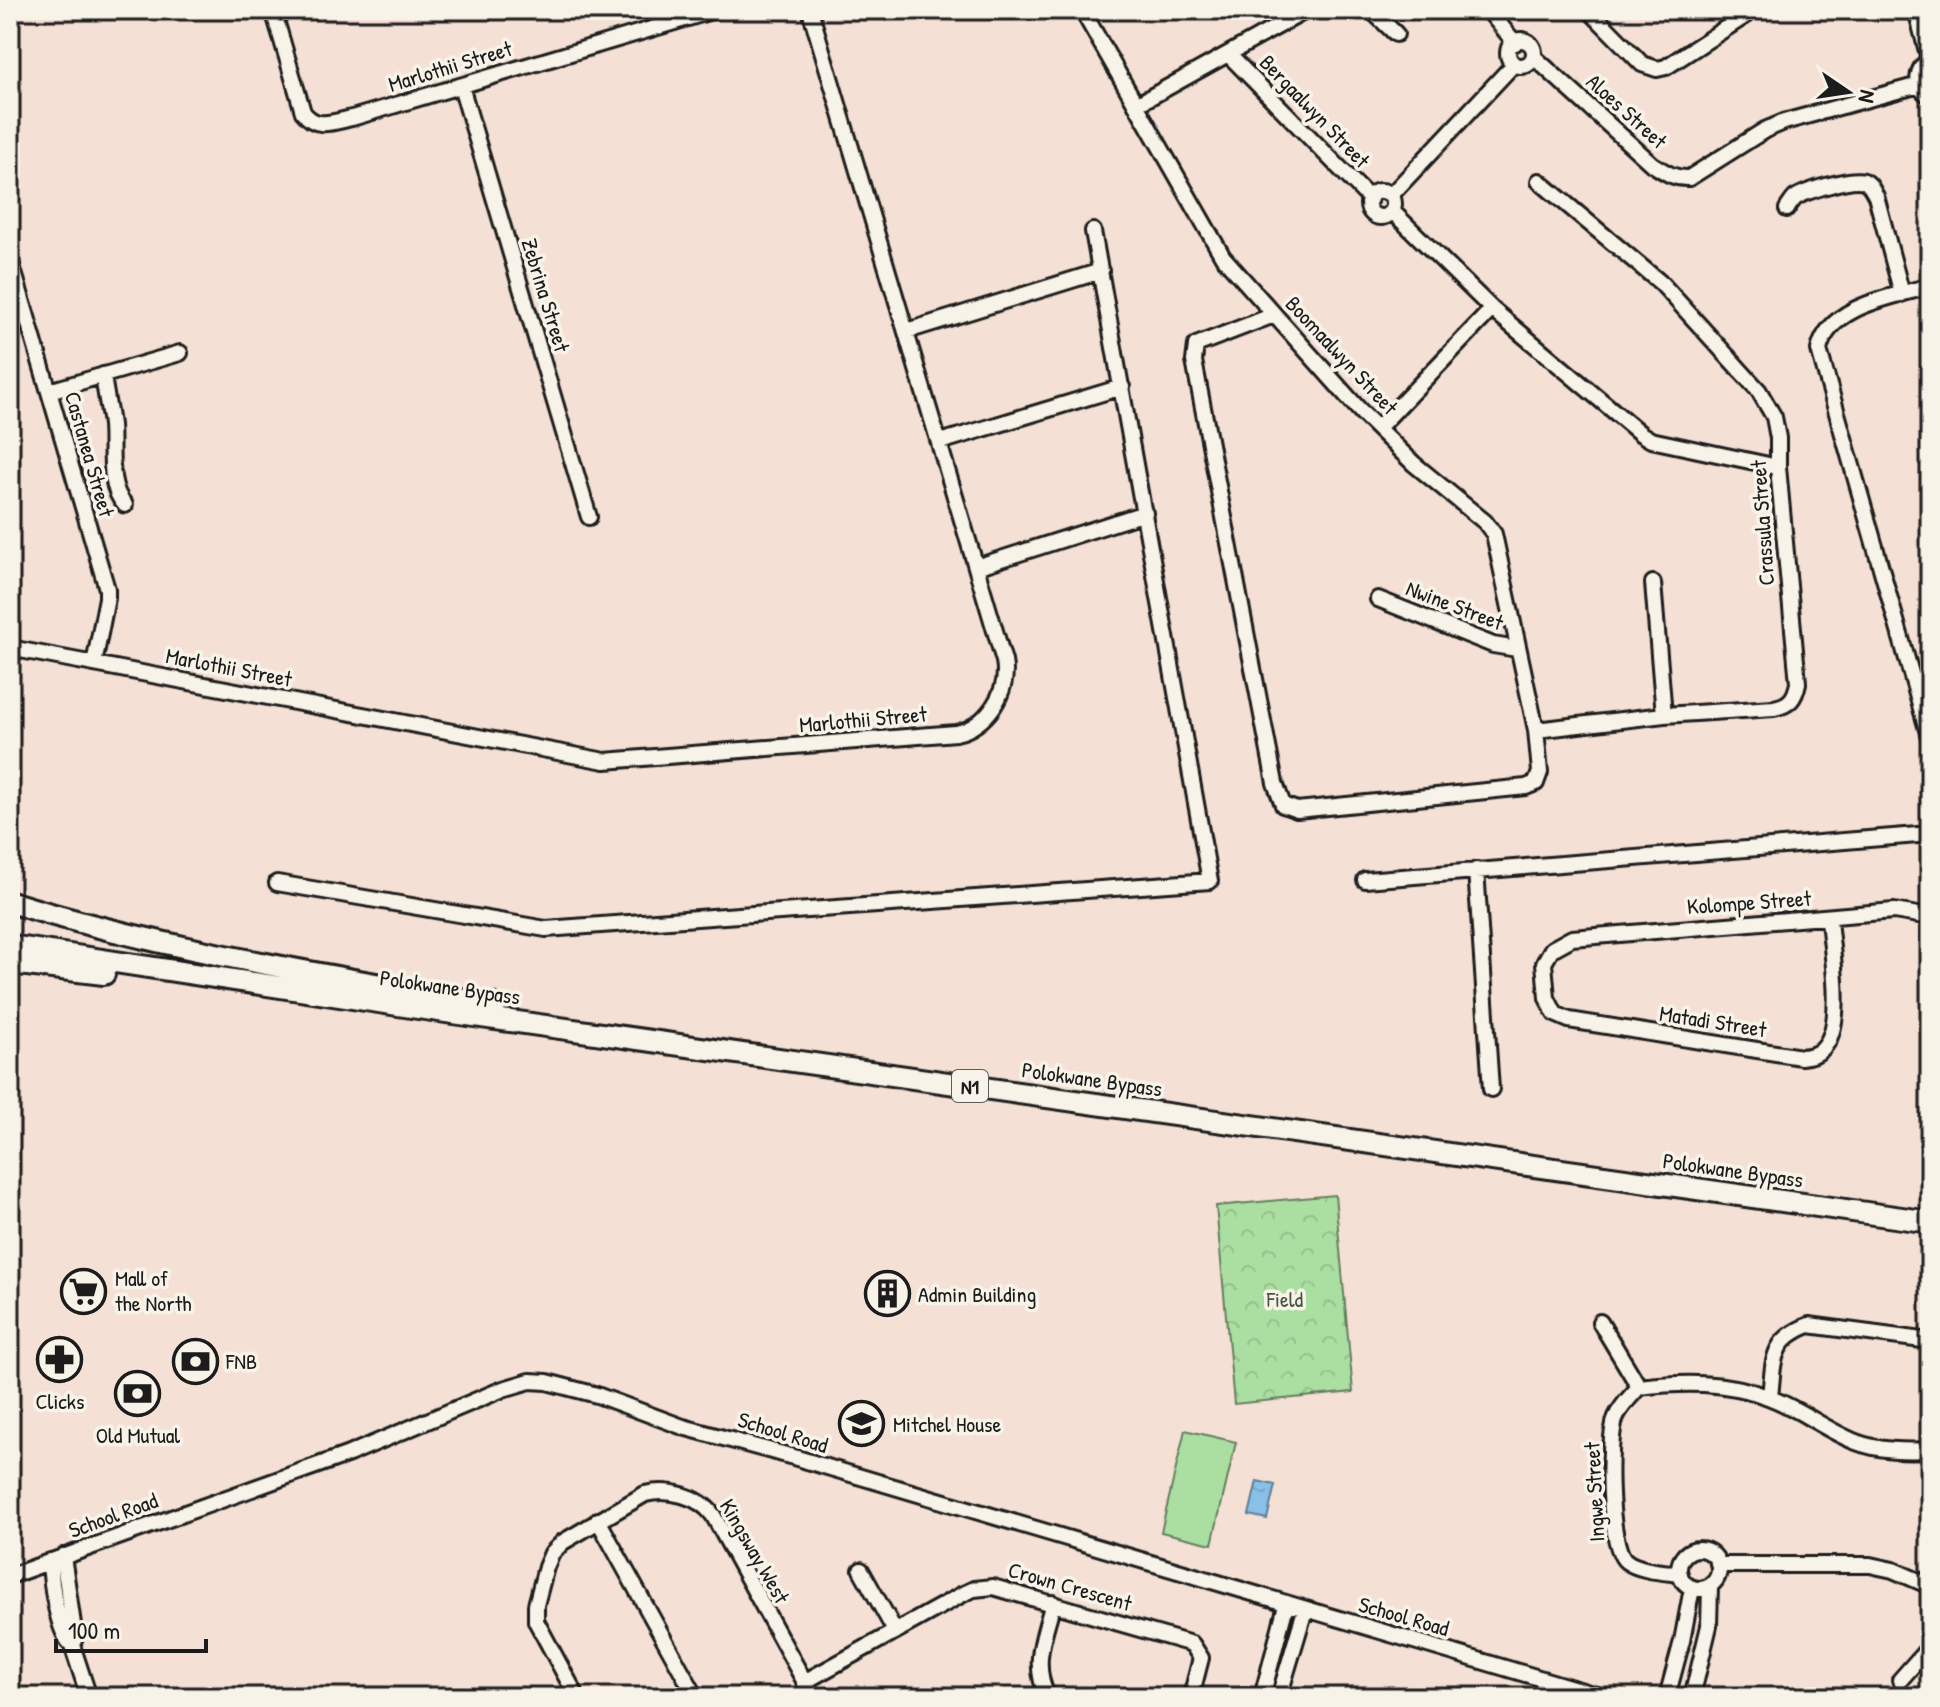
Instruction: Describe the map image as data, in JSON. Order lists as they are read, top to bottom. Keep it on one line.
{"streets":{"highway":["Polokwane Bypass","N1"],"street":["Marlothii Street","Bergaalwyn Street","Aloes Street","Zebrina Street","Boomaalwyn Street","Castanea Street","Crassula Street","Nwine Street","Kolompe Street","Matadi Street","School Road","Ingwe Street","Kingsway West","Crown Crescent"]},"crossings":[["Marlothii Street","Zebrina Street"],["Marlothii Street","Castanea Street"],["Boomaalwyn Street","Crassula Street"],["Boomaalwyn Street","Nwine Street"],["Kolompe Street","Matadi Street"],["Kingsway West","Crown Crescent"]],"parks":["Field"],"places":{"supermarket":["Mall of the North"],"building":["Admin Building"],"pharmacy":["Clicks"],"bank":["FNB","Old Mutual"],"school or university":["Mitchel House"]},"scale_bar":"100 m","north":"right"}
